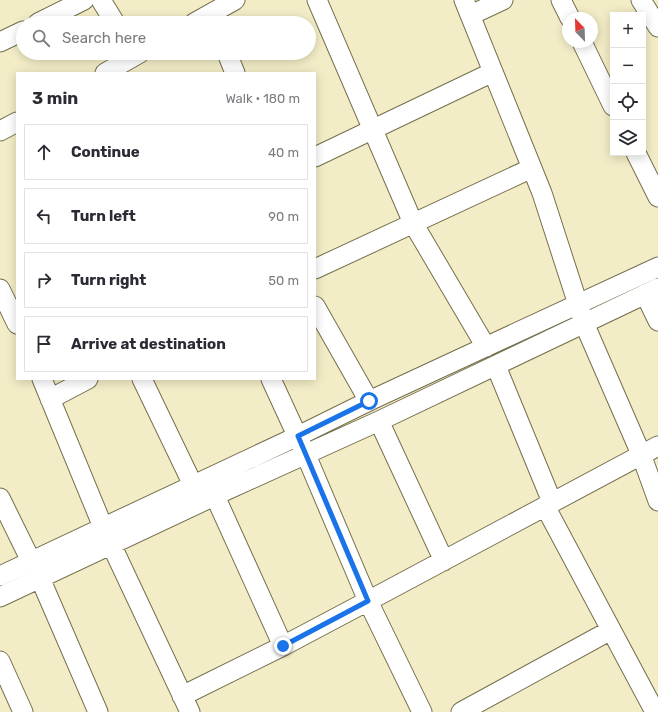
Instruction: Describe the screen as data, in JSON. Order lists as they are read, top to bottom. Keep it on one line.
{"north":"top left","page":{"map_buttons":["+","−"],"search":"Search here","heading":["3 min","Walk · 180 m"],"list":[["Continue","40 m"],["Turn left","90 m"],["Turn right","50 m"],"Arrive at destination"]}}
